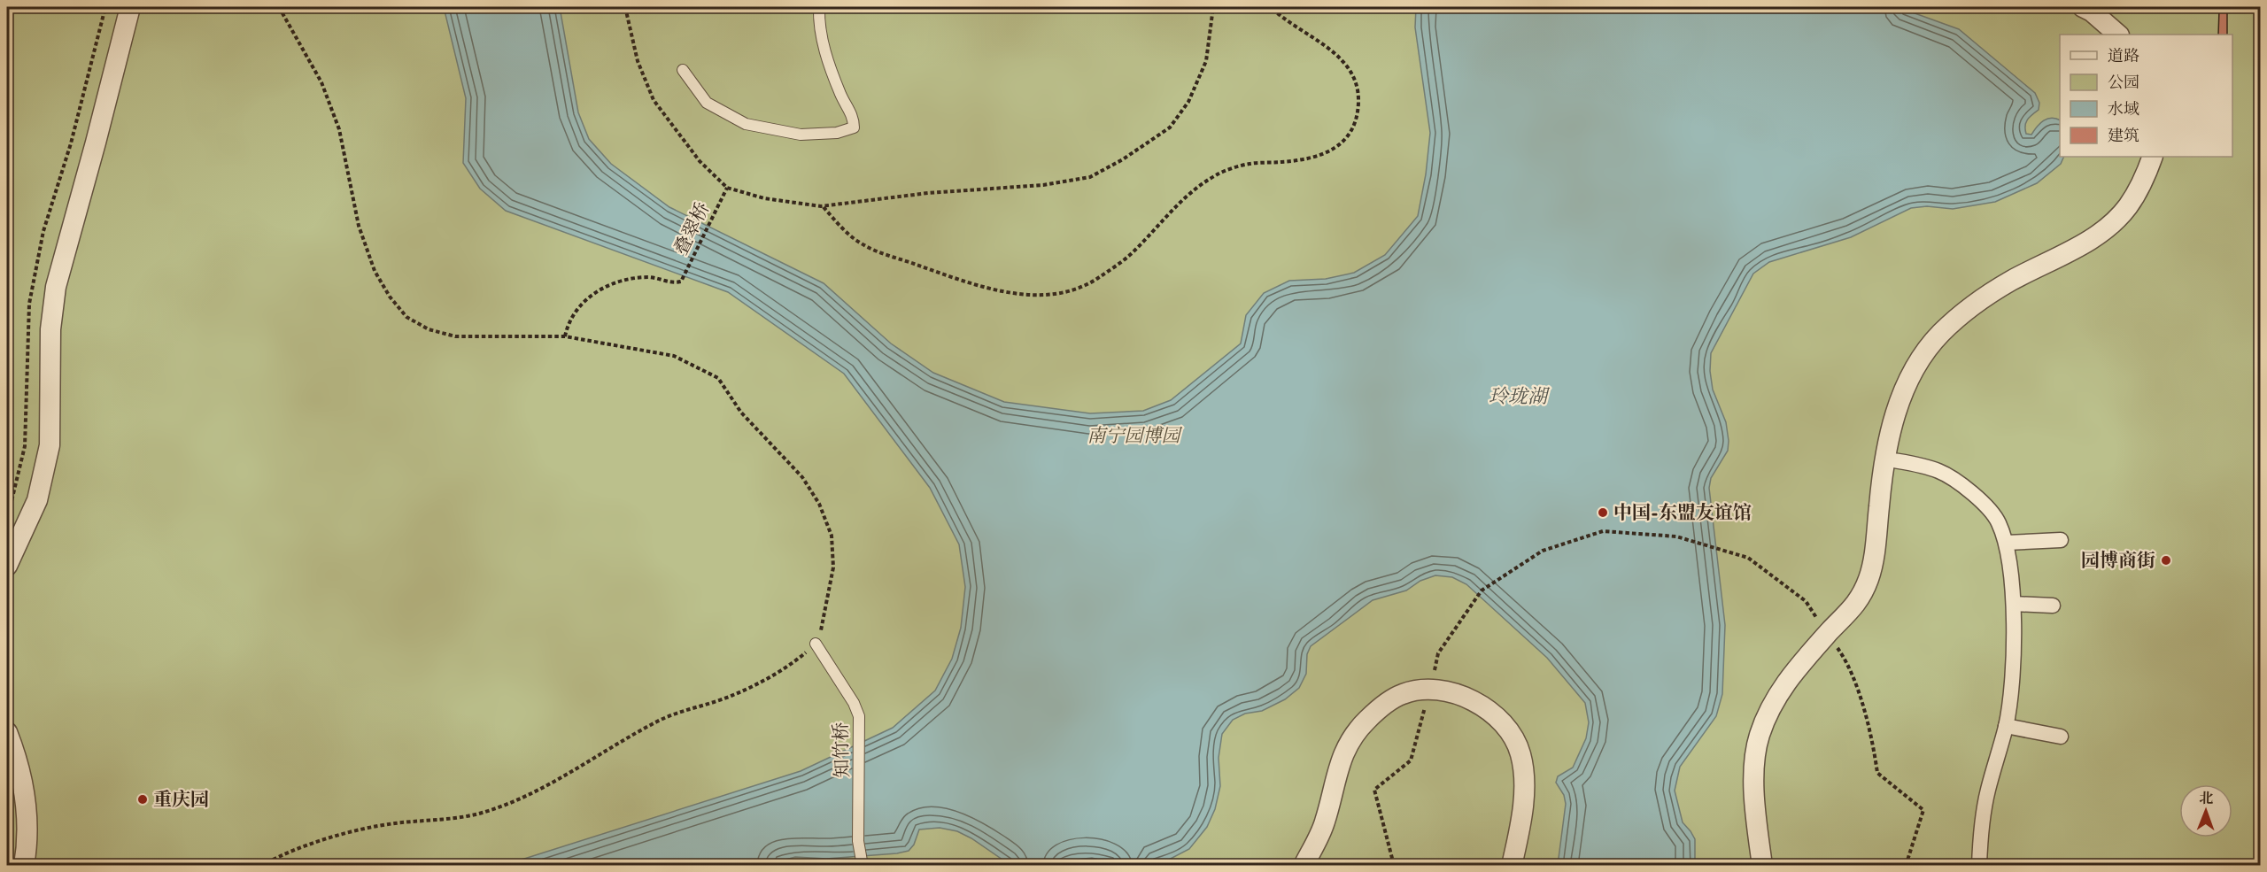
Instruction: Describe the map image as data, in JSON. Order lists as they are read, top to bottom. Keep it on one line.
{"streets":{"lane":["知竹桥"],"path":["叠翠桥"]},"water":["玲珑湖"],"parks":["南宁园博园"],"places":["中国-东盟友谊馆","园博商街","重庆园"],"legend":["道路","公园","水域","建筑"],"north":"top"}
